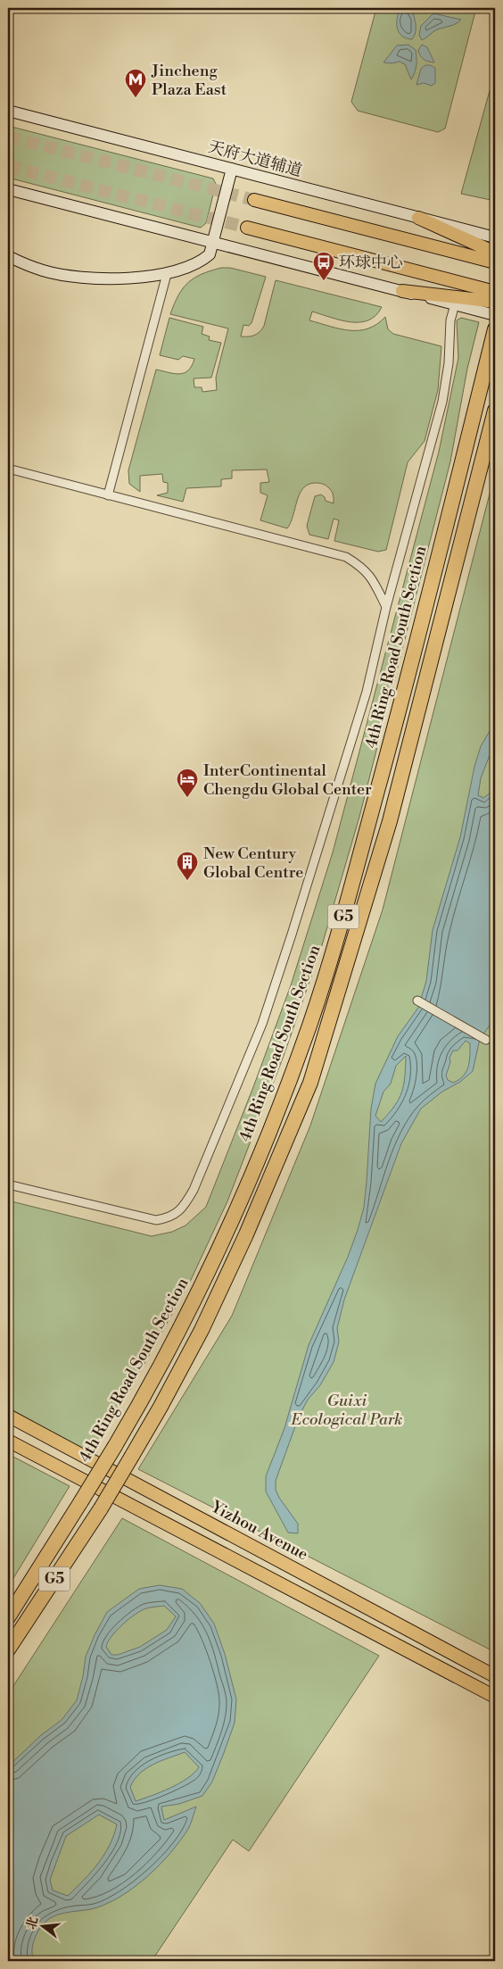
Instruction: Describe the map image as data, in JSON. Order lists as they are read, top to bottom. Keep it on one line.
{"streets":{"highway":["4th Ring Road South Section","G5"],"main road":["Yizhou Avenue"],"street":["天府大道辅道"]},"parks":["Guixi Ecological Park"],"places":{"metro station":["Jincheng Plaza East"],"bus stop":["环球中心"],"hotel":["InterContinental Chengdu Global Center"],"building":["New Century Global Centre"]},"north":"left"}
